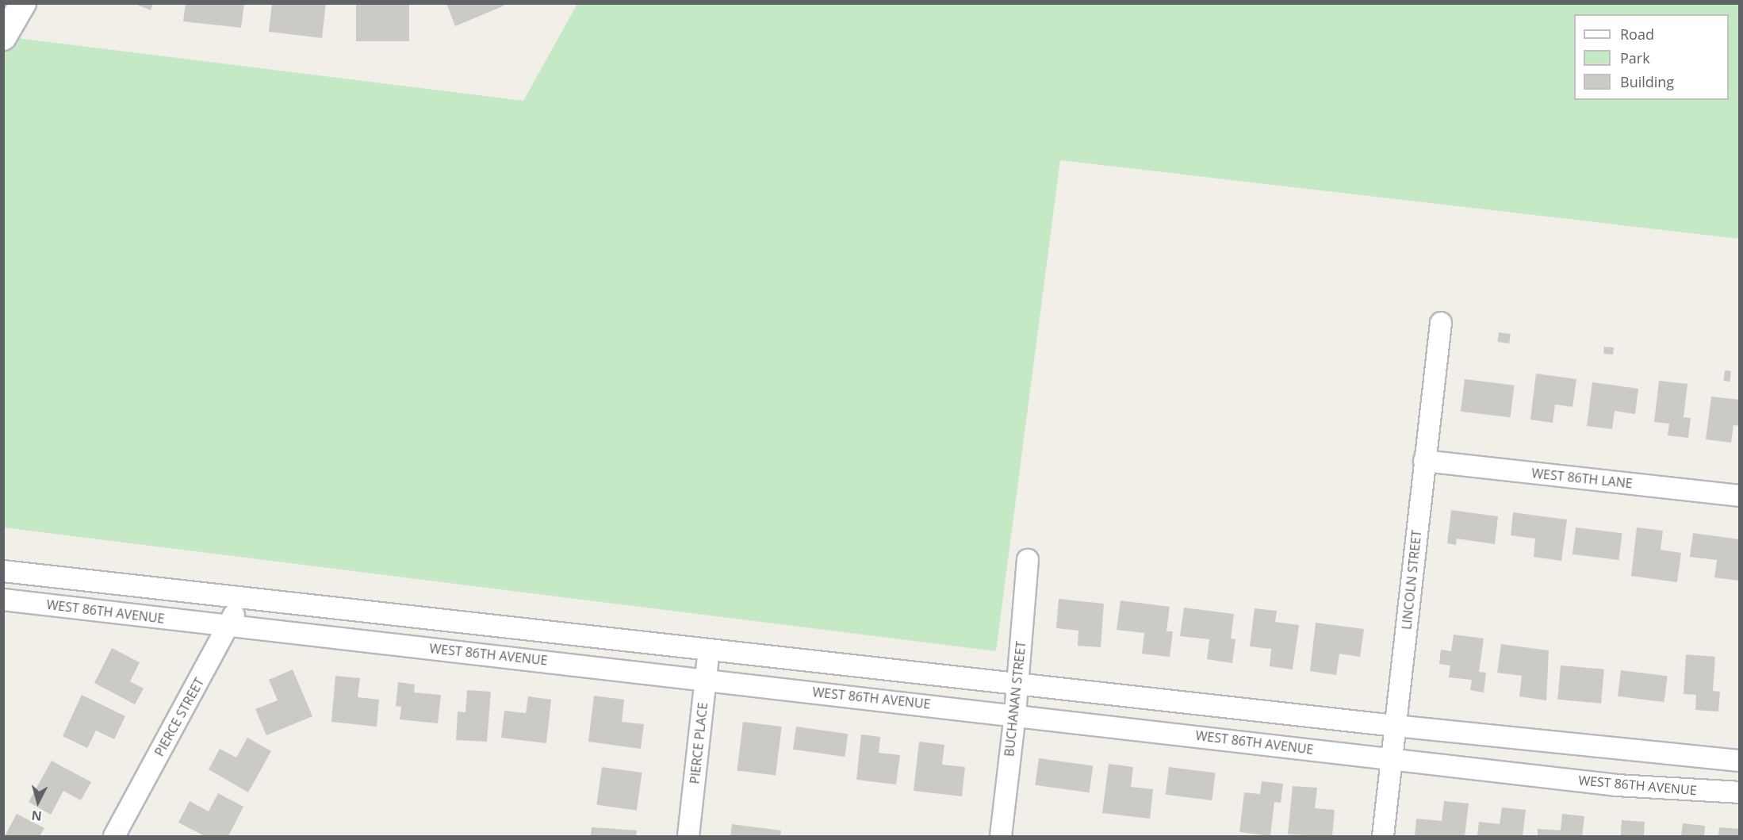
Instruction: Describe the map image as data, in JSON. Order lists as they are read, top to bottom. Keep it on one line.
{"streets":{"street":["WEST 86TH LANE","LINCOLN STREET","WEST 86TH AVENUE","BUCHANAN STREET","PIERCE STREET","PIERCE PLACE"]},"crossings":[["WEST 86TH LANE","LINCOLN STREET"],["LINCOLN STREET","WEST 86TH AVENUE"],["WEST 86TH AVENUE","BUCHANAN STREET"],["WEST 86TH AVENUE","PIERCE STREET"],["WEST 86TH AVENUE","PIERCE PLACE"]],"legend":["Road","Park","Building"],"north":"bottom"}
